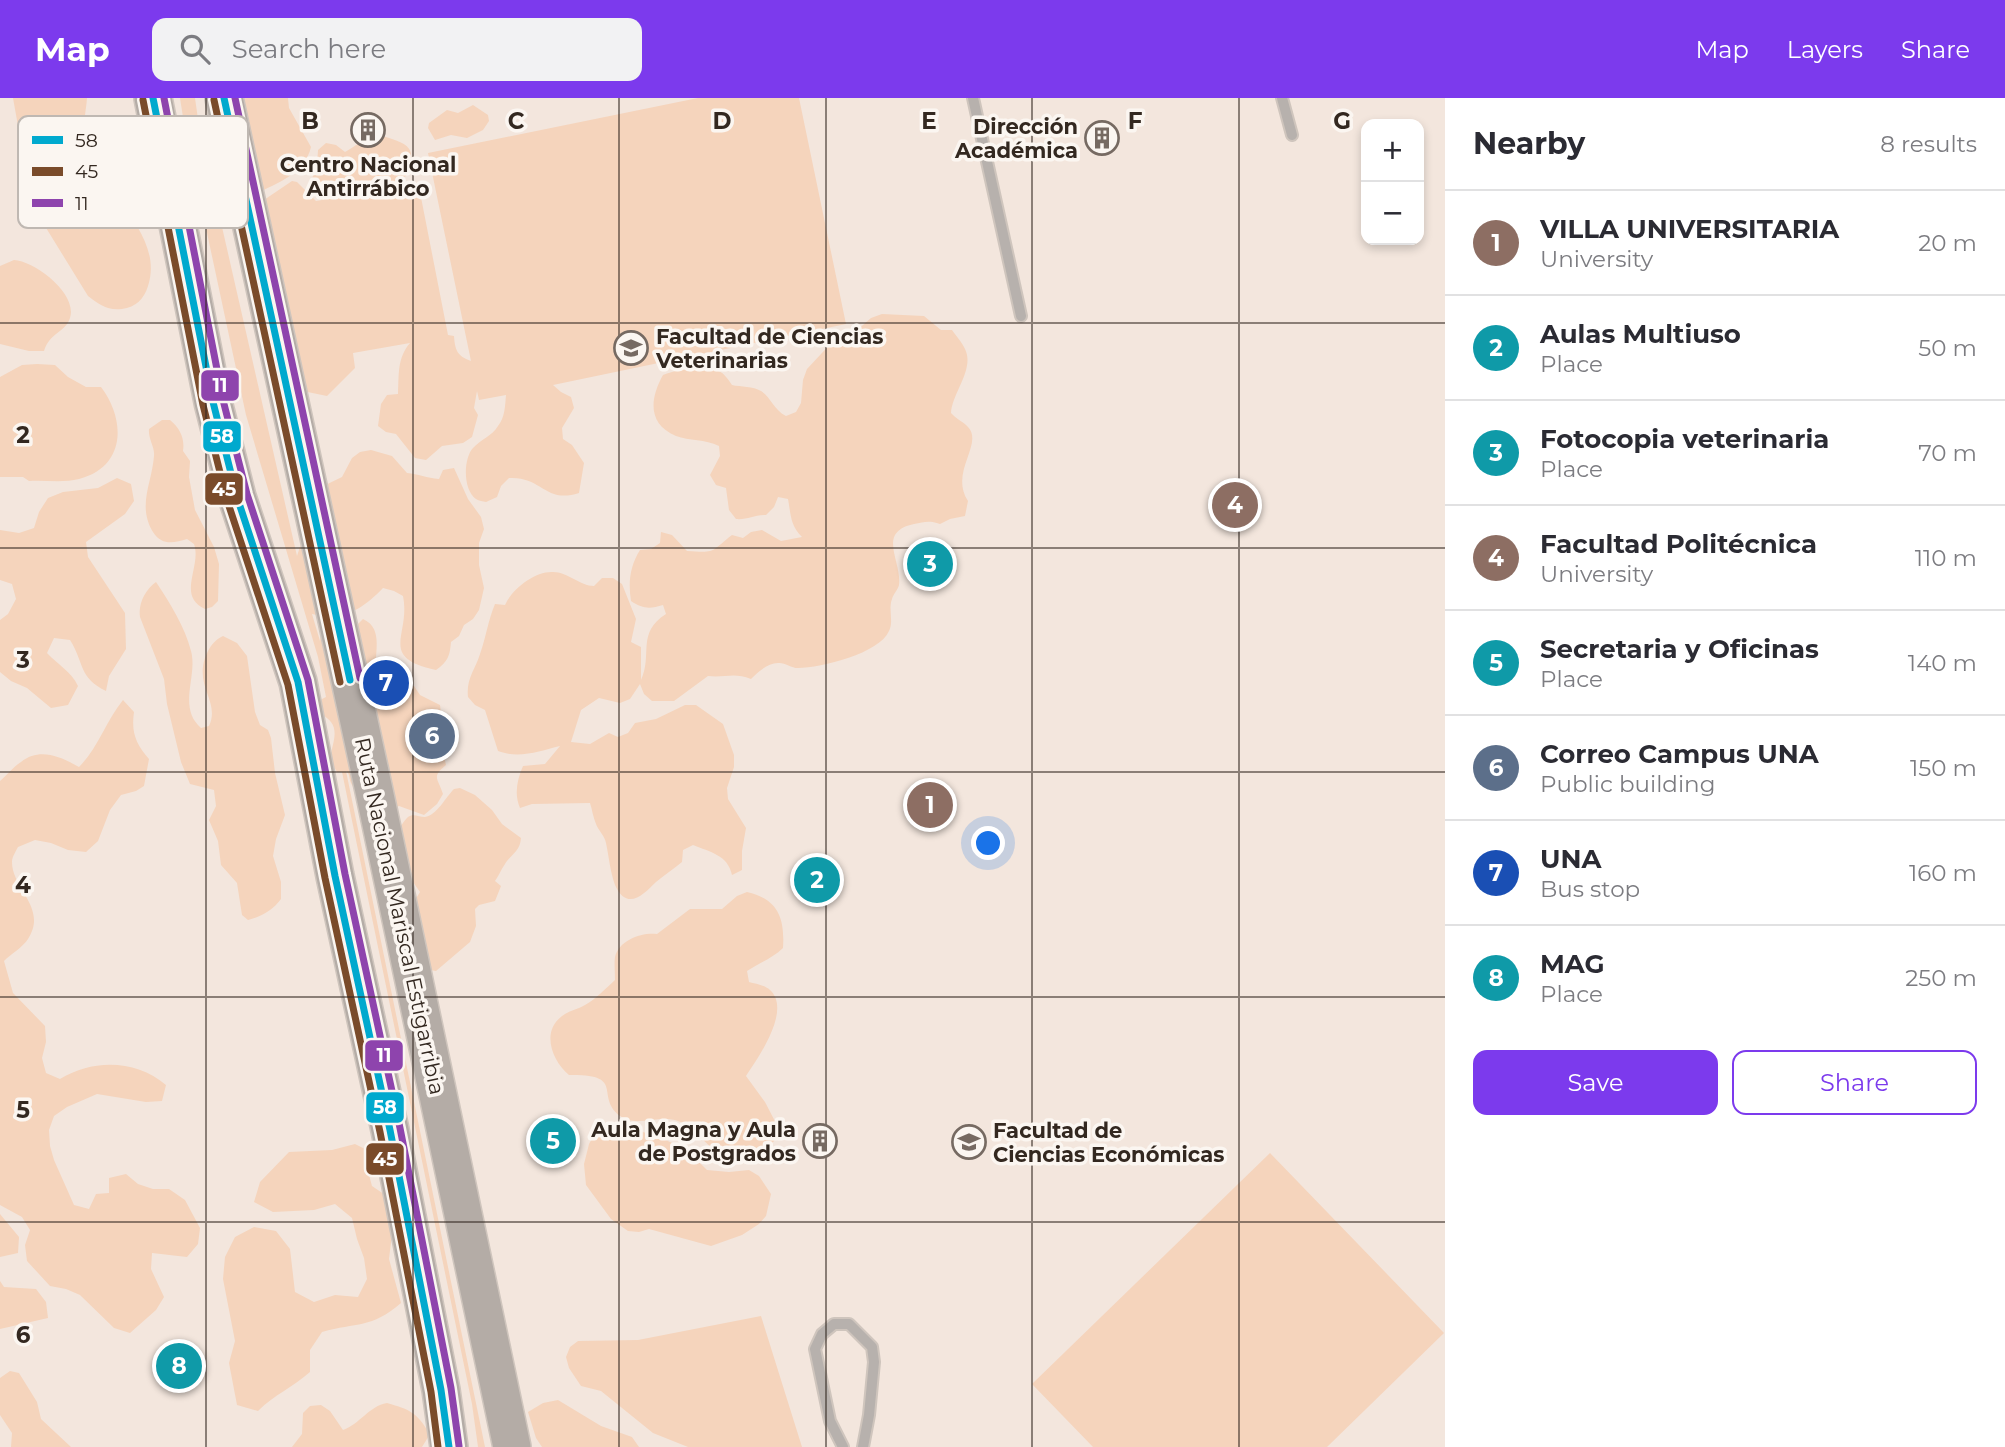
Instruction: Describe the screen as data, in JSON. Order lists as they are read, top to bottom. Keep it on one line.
{"streets":{"highway":["Ruta Nacional Mariscal Estigarribia"]},"places":{"building":["Centro Nacional Antirrábico","Dirección Académica","Aula Magna y Aula de Postgrados"],"school or university":["Facultad de Ciencias Veterinarias","Facultad de Ciencias Económicas"]},"lines":["transit line 58","transit line 11","transit line 45"],"legend":["58","45","11"],"page":{"header":"Map","search":"Search here","nav":["Map","Layers","Share"],"heading":["Nearby","8 results"],"map_buttons":["+","−"],"list":[{"mark":"1","name":"VILLA UNIVERSITARIA","note":"University","value":"20 m"},{"mark":"2","name":"Aulas Multiuso","note":"Place","value":"50 m"},{"mark":"3","name":"Fotocopia veterinaria","note":"Place","value":"70 m"},{"mark":"4","name":"Facultad Politécnica","note":"University","value":"110 m"},{"mark":"5","name":"Secretaria y Oficinas","note":"Place","value":"140 m"},{"mark":"6","name":"Correo Campus UNA","note":"Public building","value":"150 m"},{"mark":"7","name":"UNA","note":"Bus stop","value":"160 m"},{"mark":"8","name":"MAG","note":"Place","value":"250 m"}],"pins":["4","3","7","6","1","2","5","8"],"buttons":["Save","Share"]},"grid":{"columns":["B","C","D","E","F","G"],"rows":["2","3","4","5","6"]}}
